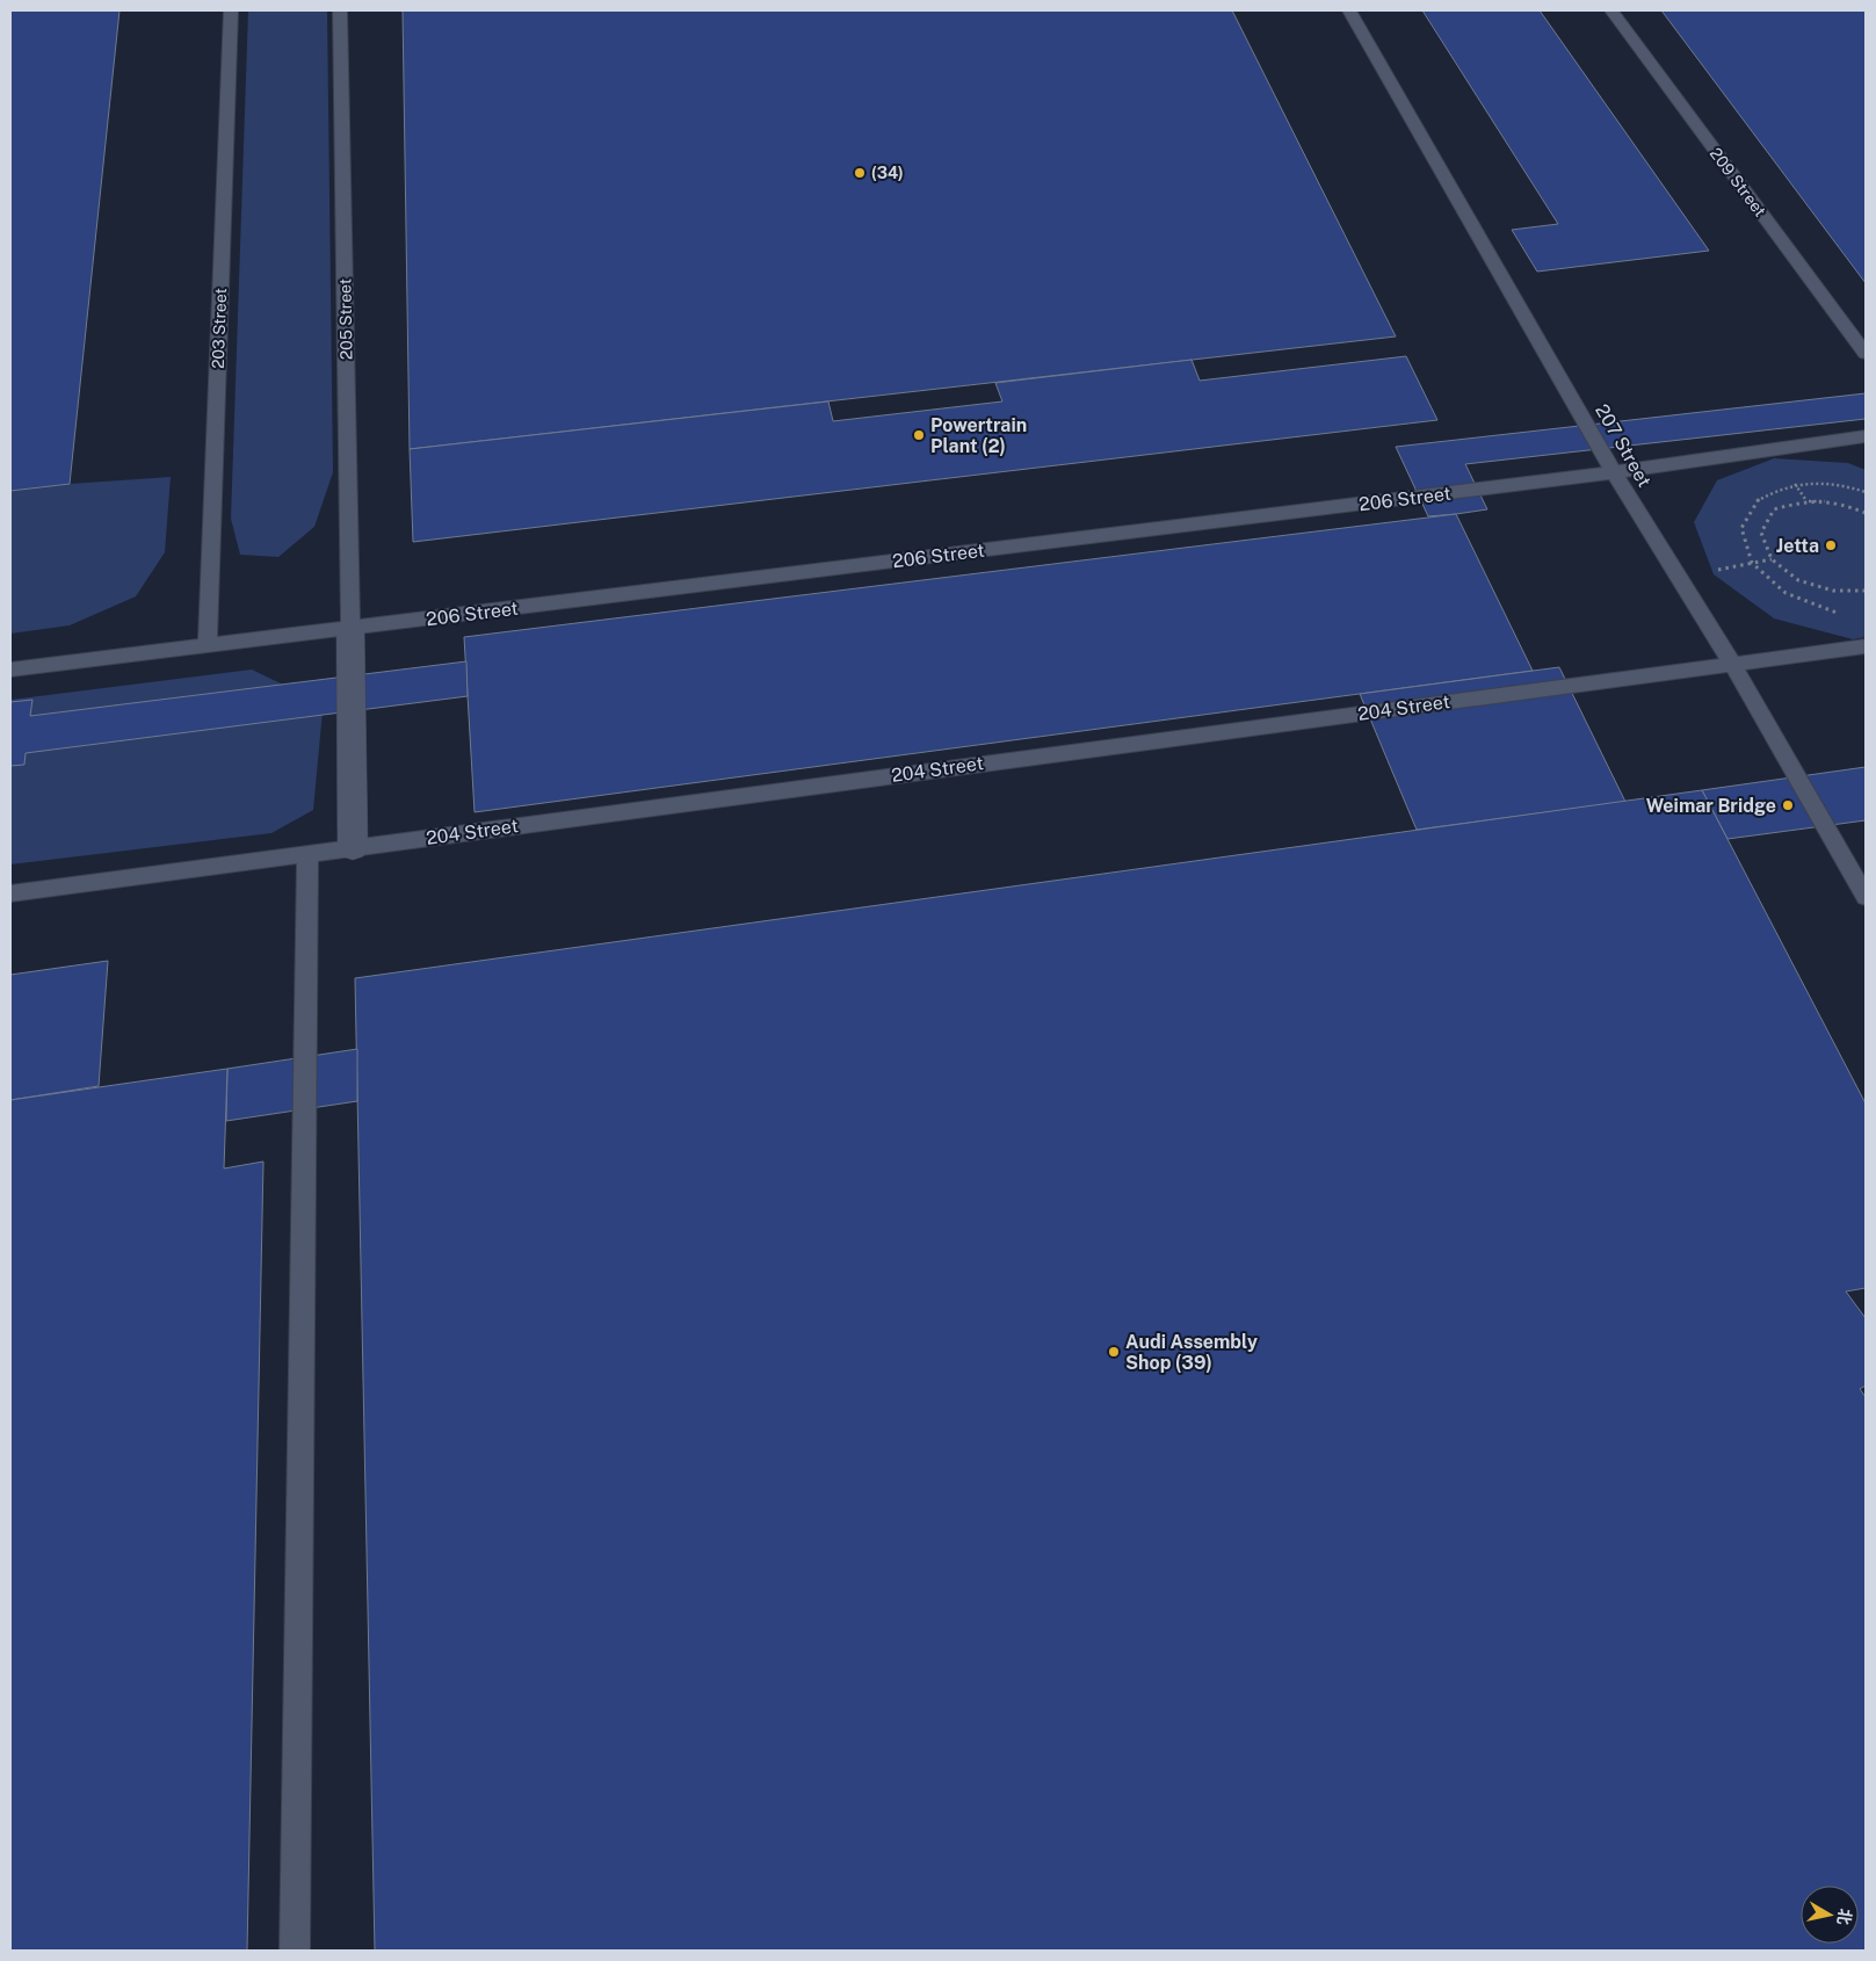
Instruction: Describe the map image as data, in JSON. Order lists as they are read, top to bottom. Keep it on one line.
{"streets":{"lane":["209 Street","205 Street","203 Street","207 Street","206 Street","204 Street"]},"crossings":[["205 Street","206 Street"],["203 Street","206 Street"],["207 Street","206 Street"],["207 Street","204 Street"]],"places":["(34)","Powertrain Plant (2)","Jetta","Weimar Bridge","Audi Assembly Shop (39)"],"north":"right"}
